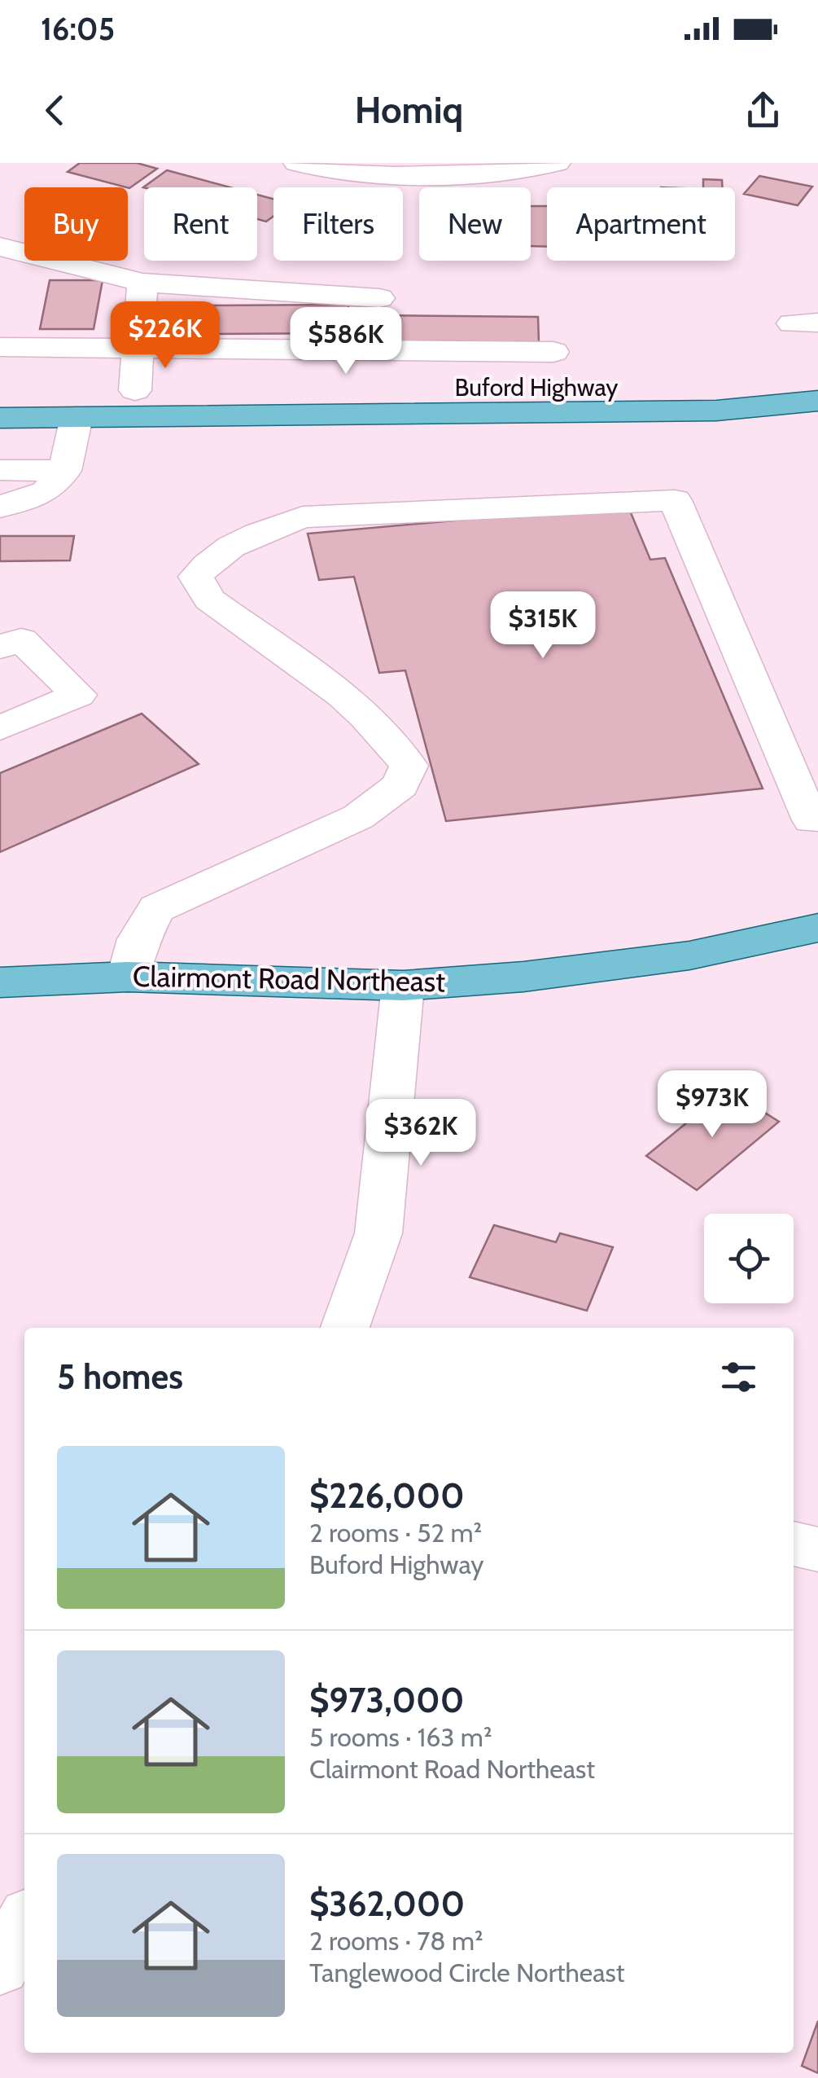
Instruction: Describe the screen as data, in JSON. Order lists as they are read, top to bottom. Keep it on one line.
{"streets":{"main road":["Buford Highway","Clairmont Road Northeast"]},"page":{"status":"16:05","header":"Homiq","chip":["Buy","Rent","Filters","New","Apartment"],"price":["$226K","$586K","$315K","$973K","$362K"],"heading":"5 homes","list":[{"name":"$226,000","note":"2 rooms · 52 m² · Buford Highway"},{"name":"$973,000","note":"5 rooms · 163 m² · Clairmont Road Northeast"},{"name":"$362,000","note":"2 rooms · 78 m² · Tanglewood Circle Northeast"}]}}
